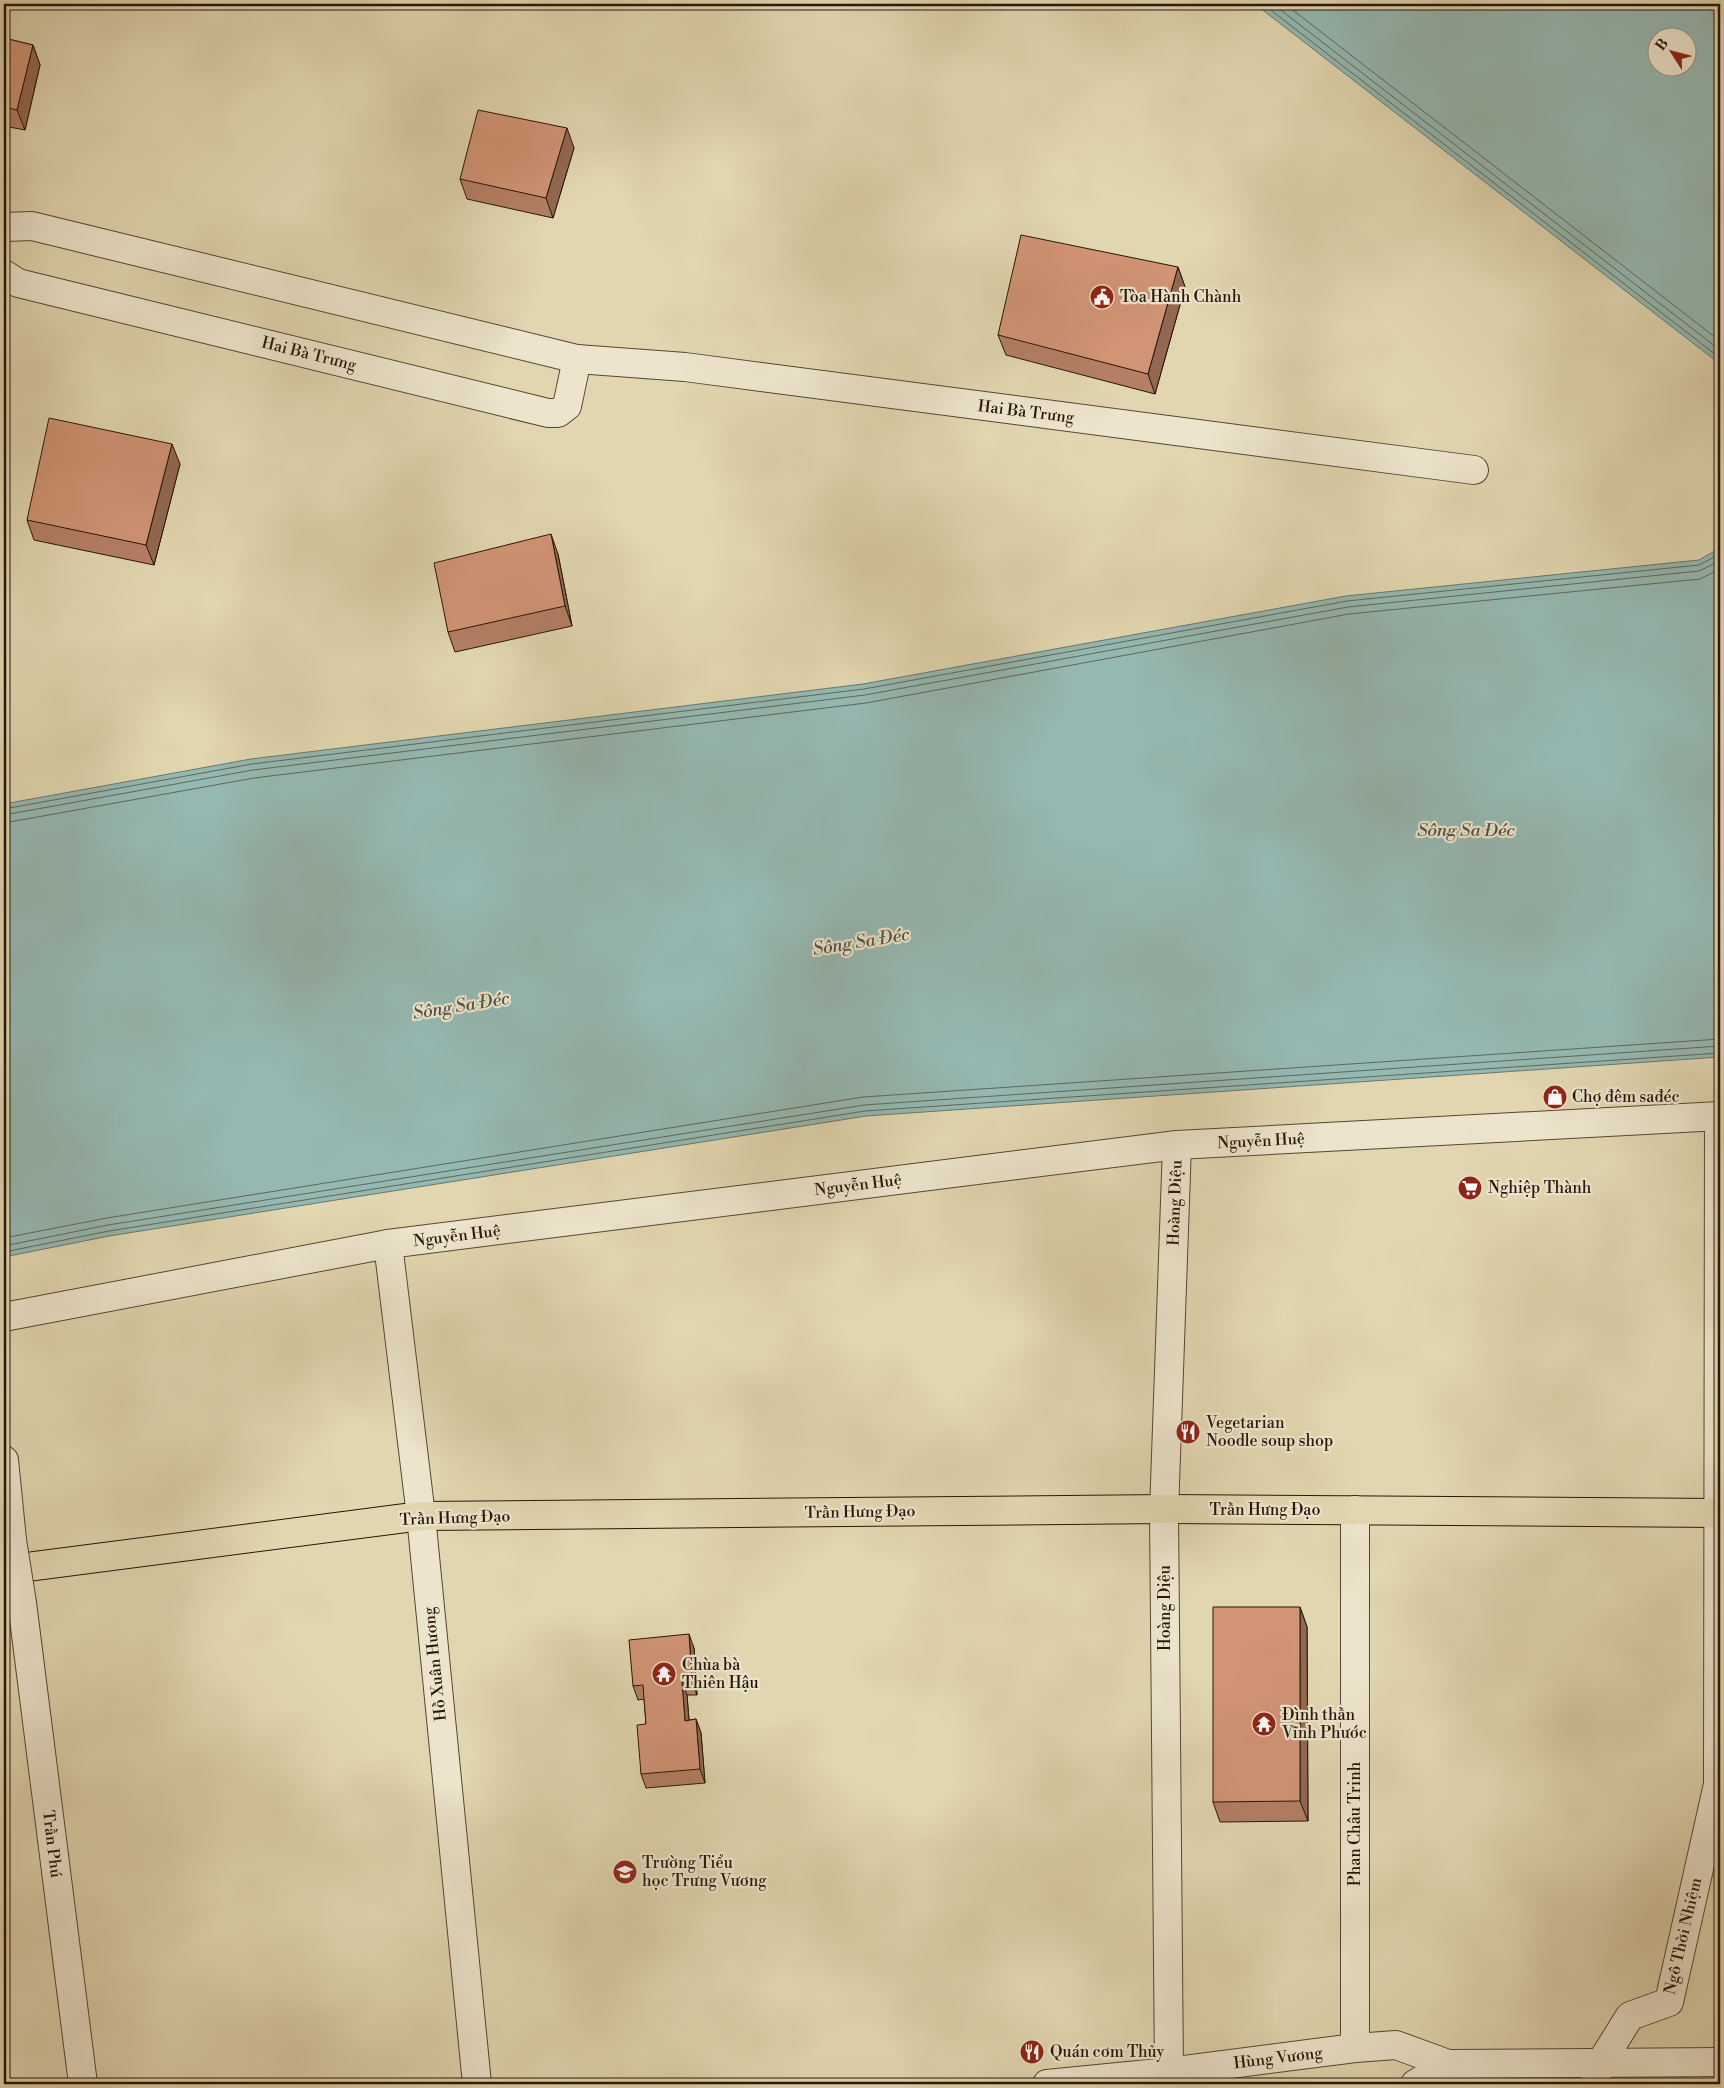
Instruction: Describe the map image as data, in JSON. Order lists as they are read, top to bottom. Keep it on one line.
{"streets":{"main road":["Trần Hưng Đạo"],"street":["Hai Bà Trưng","Nguyễn Huệ","Hoàng Diệu","Hồ Xuân Hương","Phan Châu Trinh","Trần Phú","Ngô Thời Nhiệm","Hùng Vương"]},"crossings":[["Nguyễn Huệ","Hoàng Diệu"],["Nguyễn Huệ","Hồ Xuân Hương"],["Nguyễn Huệ","Ngô Thời Nhiệm"],["Hoàng Diệu","Trần Hưng Đạo"],["Hoàng Diệu","Hùng Vương"],["Trần Hưng Đạo","Hồ Xuân Hương"],["Trần Hưng Đạo","Phan Châu Trinh"],["Trần Hưng Đạo","Ngô Thời Nhiệm"],["Phan Châu Trinh","Hùng Vương"],["Ngô Thời Nhiệm","Hùng Vương"]],"water":["Sông Sa Đéc"],"places":{"public building":["Tòa Hành Chành"],"shop":["Chợ đêm sađéc"],"supermarket":["Nghiệp Thành"],"restaurant":["Vegetarian Noodle soup shop","Quán cơm Thủy"],"temple":["Chùa bà Thiên Hậu","Đình thần Vĩnh Phước"],"school or university":["Trường Tiểu học Trưng Vương"]},"north":"top left"}
